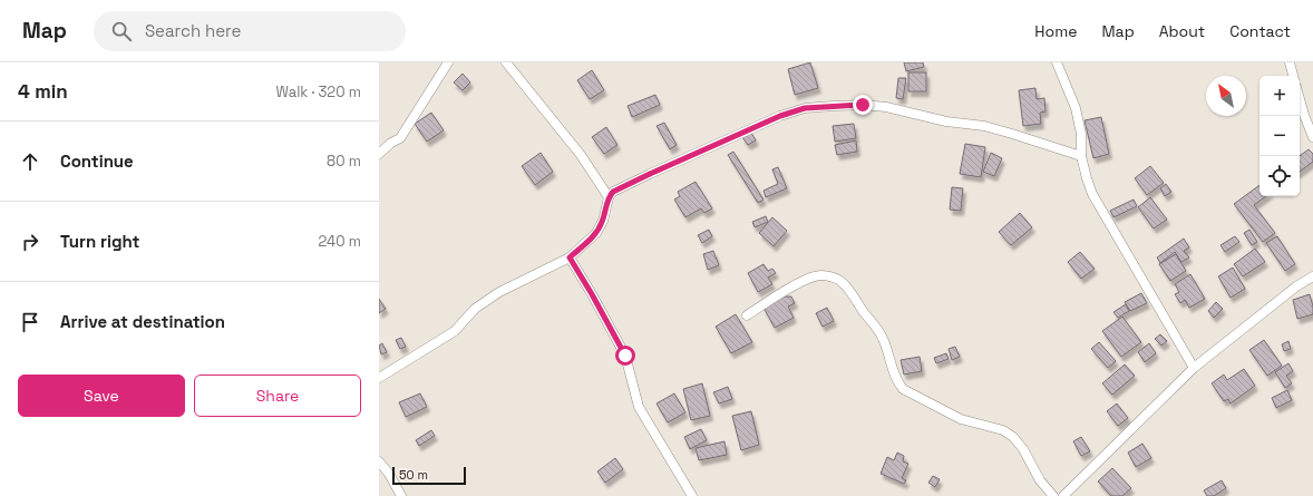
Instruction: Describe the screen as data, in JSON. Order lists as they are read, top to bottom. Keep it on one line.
{"scale_bar":"50 m","north":"top left","page":{"header":"Map","search":"Search here","nav":["Home","Map","About","Contact"],"heading":["4 min","Walk · 320 m"],"map_buttons":["+","−"],"list":[["Continue","80 m"],["Turn right","240 m"],"Arrive at destination"],"buttons":["Save","Share"],"scale":"50 m"}}
